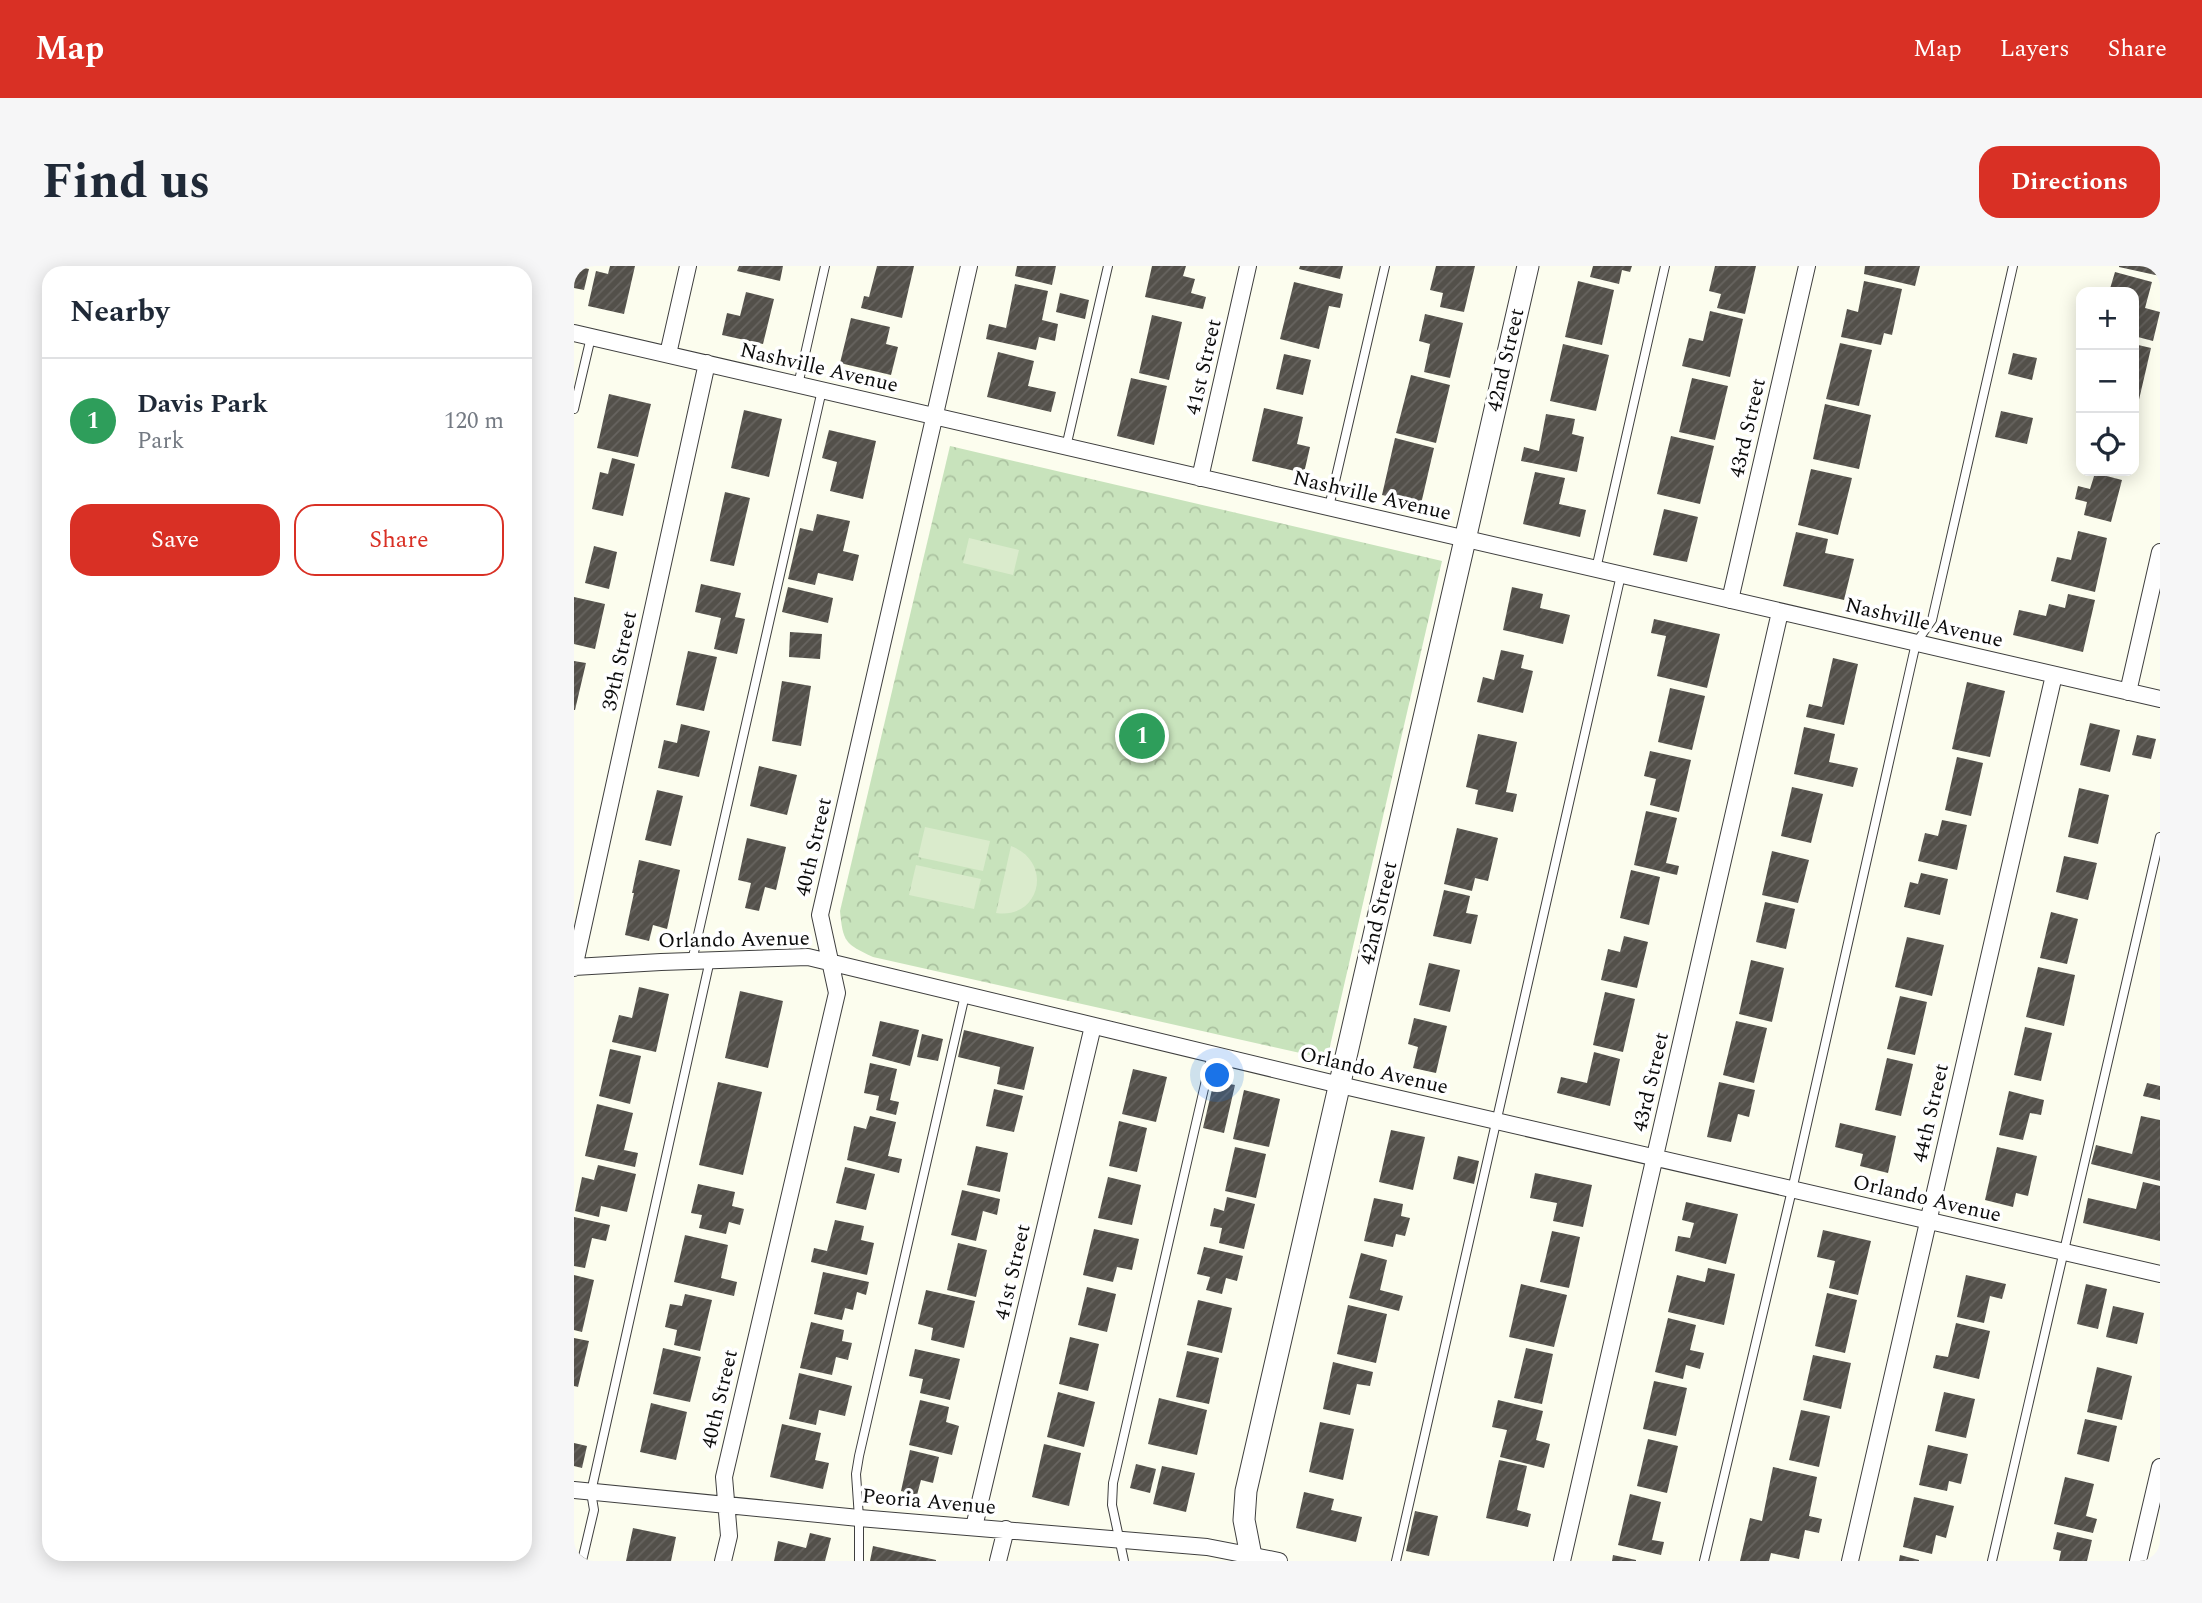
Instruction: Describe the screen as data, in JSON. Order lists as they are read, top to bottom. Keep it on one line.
{"streets":{"street":["42nd Street","41st Street","Nashville Avenue","43rd Street","39th Street","40th Street","Orlando Avenue","44th Street","Peoria Avenue"]},"crossings":[["42nd Street","Nashville Avenue"],["42nd Street","Orlando Avenue"],["42nd Street","Peoria Avenue"],["41st Street","Nashville Avenue"],["41st Street","Orlando Avenue"],["41st Street","Peoria Avenue"],["Nashville Avenue","43rd Street"],["Nashville Avenue","39th Street"],["Nashville Avenue","40th Street"],["Nashville Avenue","44th Street"],["43rd Street","Orlando Avenue"],["39th Street","Orlando Avenue"],["40th Street","Orlando Avenue"],["40th Street","Peoria Avenue"],["Orlando Avenue","44th Street"]],"page":{"header":"Map","nav":["Map","Layers","Share"],"title":"Find us","buttons":["Directions",["Save","Share"]],"heading":"Nearby","map_buttons":["+","−"],"list":[{"mark":"1","name":"Davis Park","note":"Park","value":"120 m"}],"pins":"1"}}
